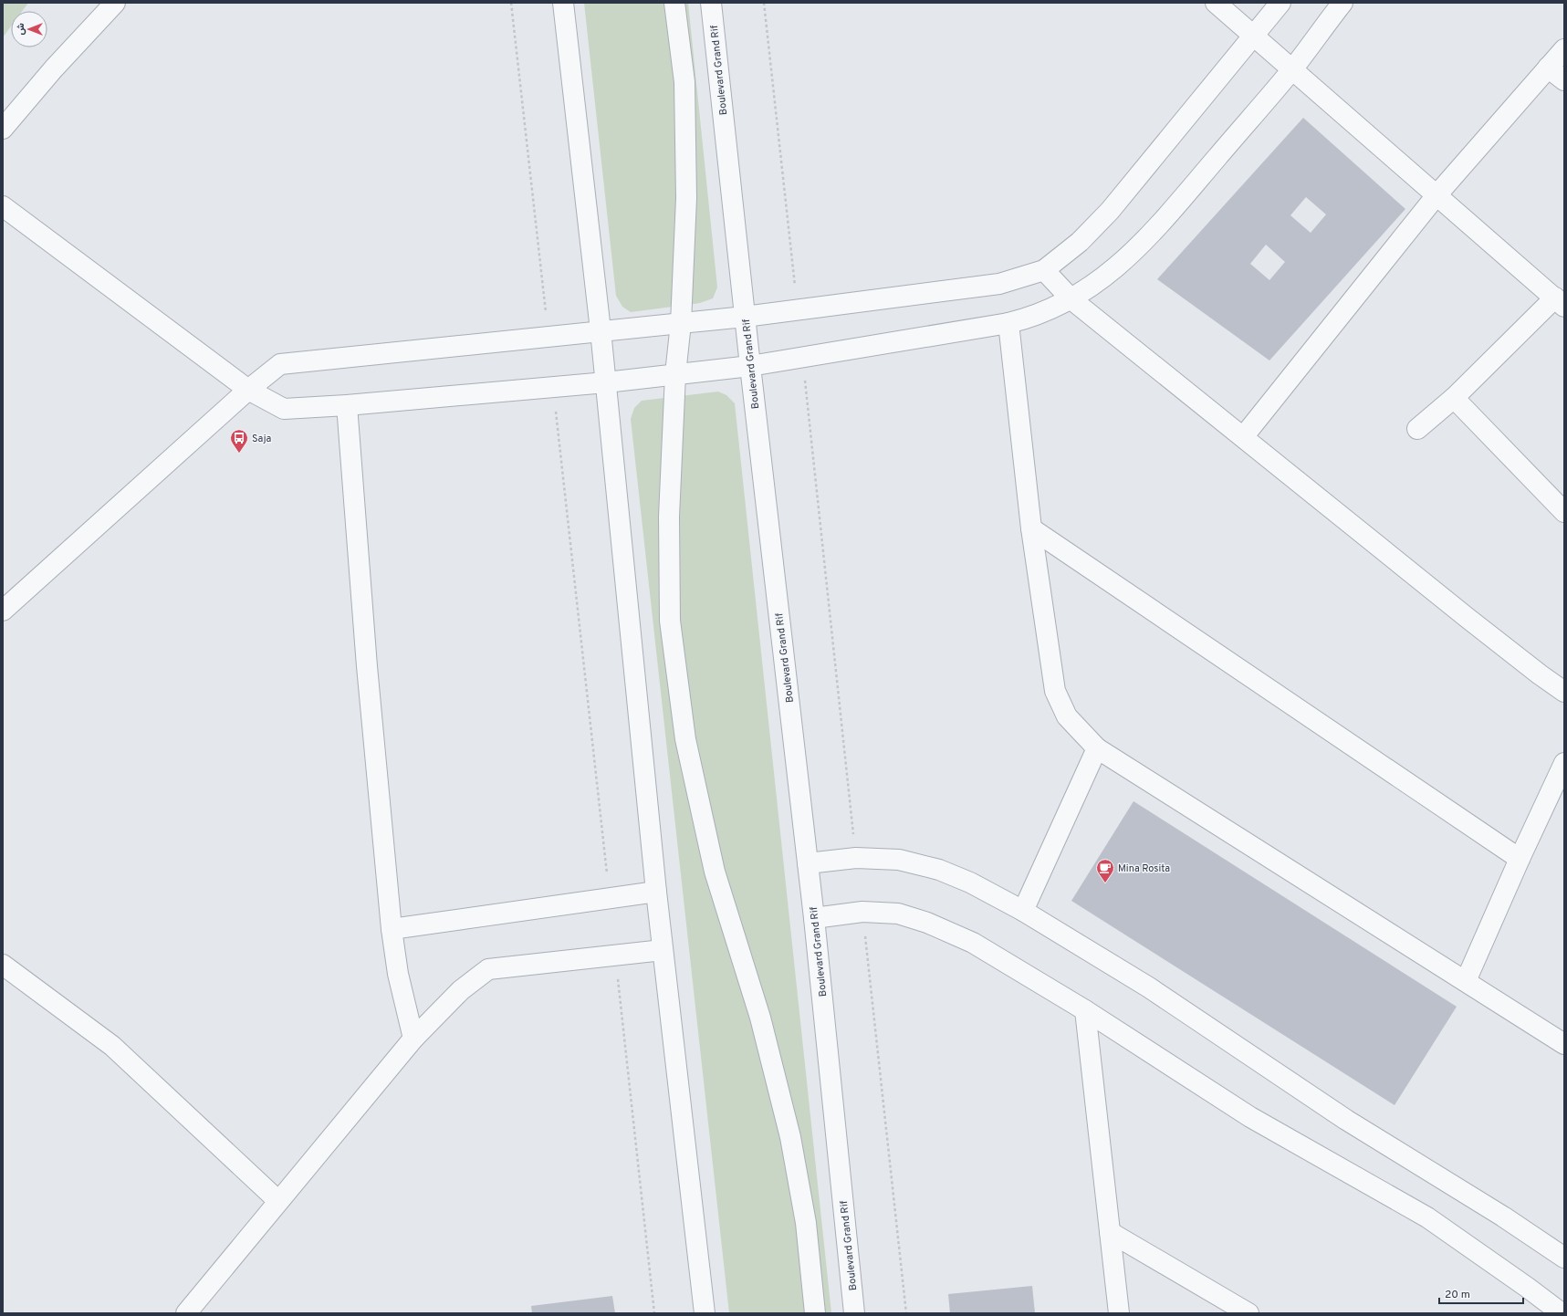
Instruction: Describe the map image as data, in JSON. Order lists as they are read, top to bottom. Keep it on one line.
{"streets":{"street":["Boulevard Grand Rif"]},"places":{"bus stop":["Saja"],"cafe":["Mina Rosita"]},"scale_bar":"20 m","north":"left"}
